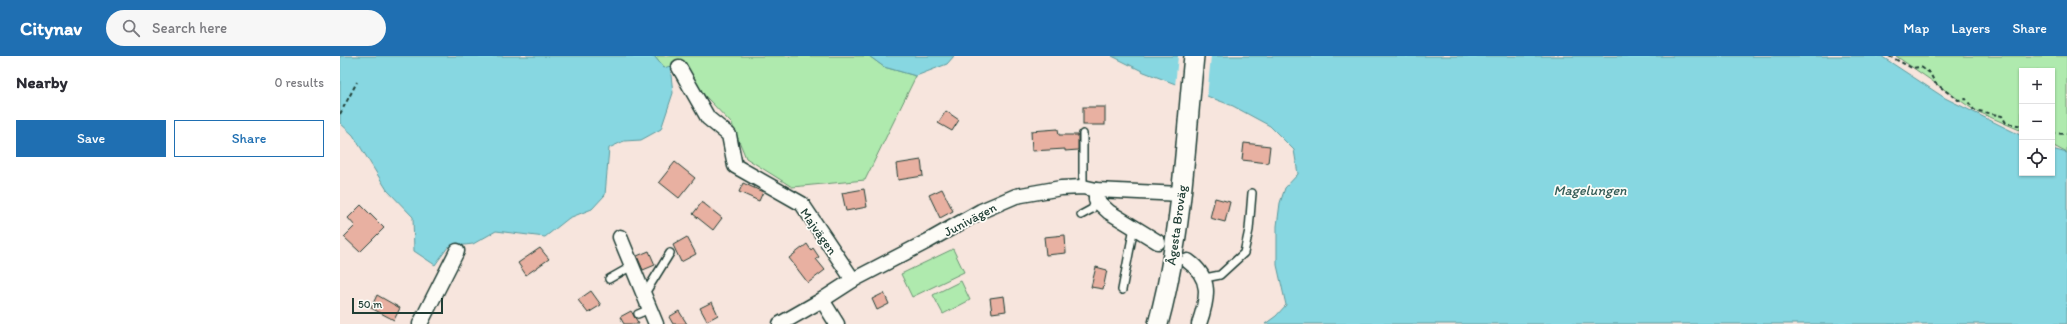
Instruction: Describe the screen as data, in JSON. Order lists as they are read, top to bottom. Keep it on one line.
{"streets":{"main road":["Ågesta Broväg"],"street":["Junivägen","Majvägen"]},"crossings":[["Junivägen","Ågesta Broväg"],["Junivägen","Majvägen"]],"water":["Magelungen"],"scale_bar":"50 m","page":{"header":"Citynav","search":"Search here","nav":["Map","Layers","Share"],"heading":["Nearby","0 results"],"map_buttons":["+","−"],"buttons":["Save","Share"],"scale":"50 m"}}
